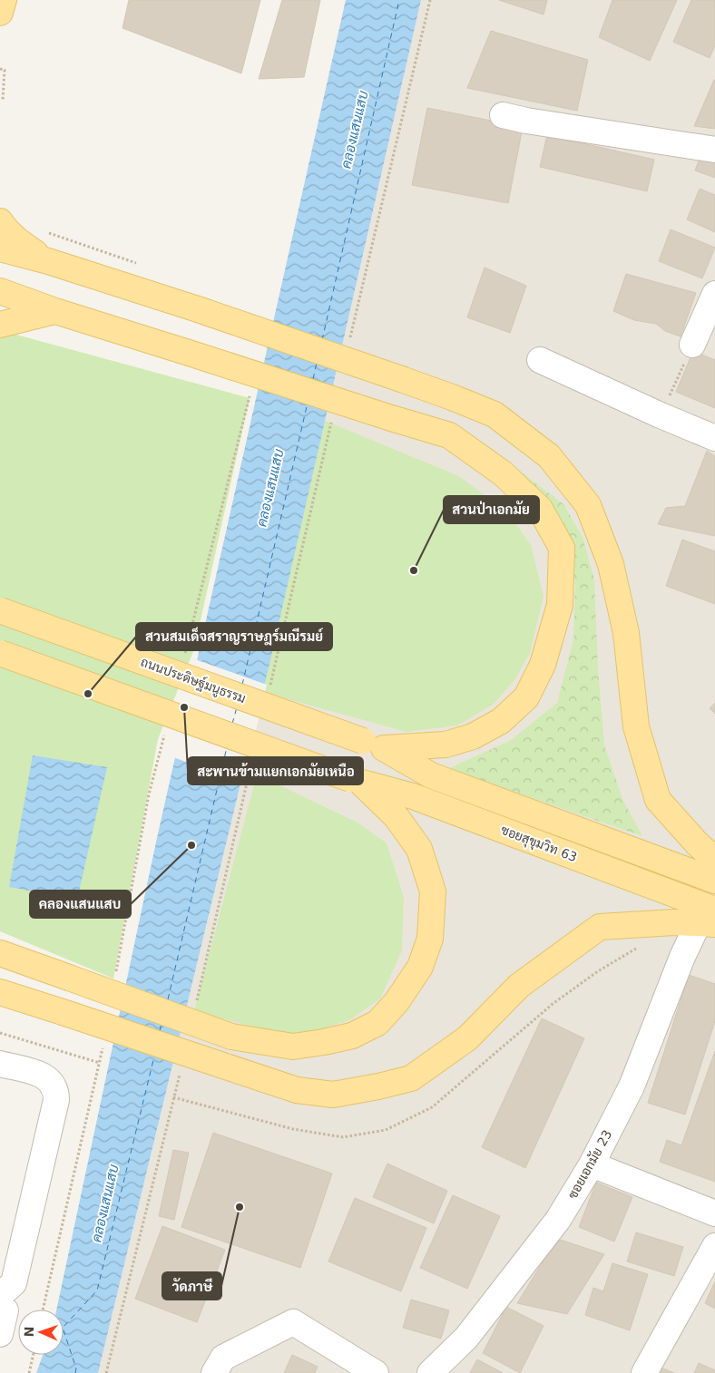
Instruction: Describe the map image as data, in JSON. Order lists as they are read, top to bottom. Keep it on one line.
{"streets":{"main road":["ถนนประดิษฐ์มนูธรรม","ซอยสุขุมวิท 63"],"street":["ซอยเอกมัย 23"]},"crossings":[["ถนนประดิษฐ์มนูธรรม","ซอยสุขุมวิท 63"],["ซอยสุขุมวิท 63","ซอยเอกมัย 23"]],"water":["คลองแสนแสบ"],"places":["สวนป่าเอกมัย","สวนสมเด็จสราญราษฎร์มณีรมย์","สะพานข้ามแยกเอกมัยเหนือ","คลองแสนแสบ","วัดภาษี"],"north":"left"}
